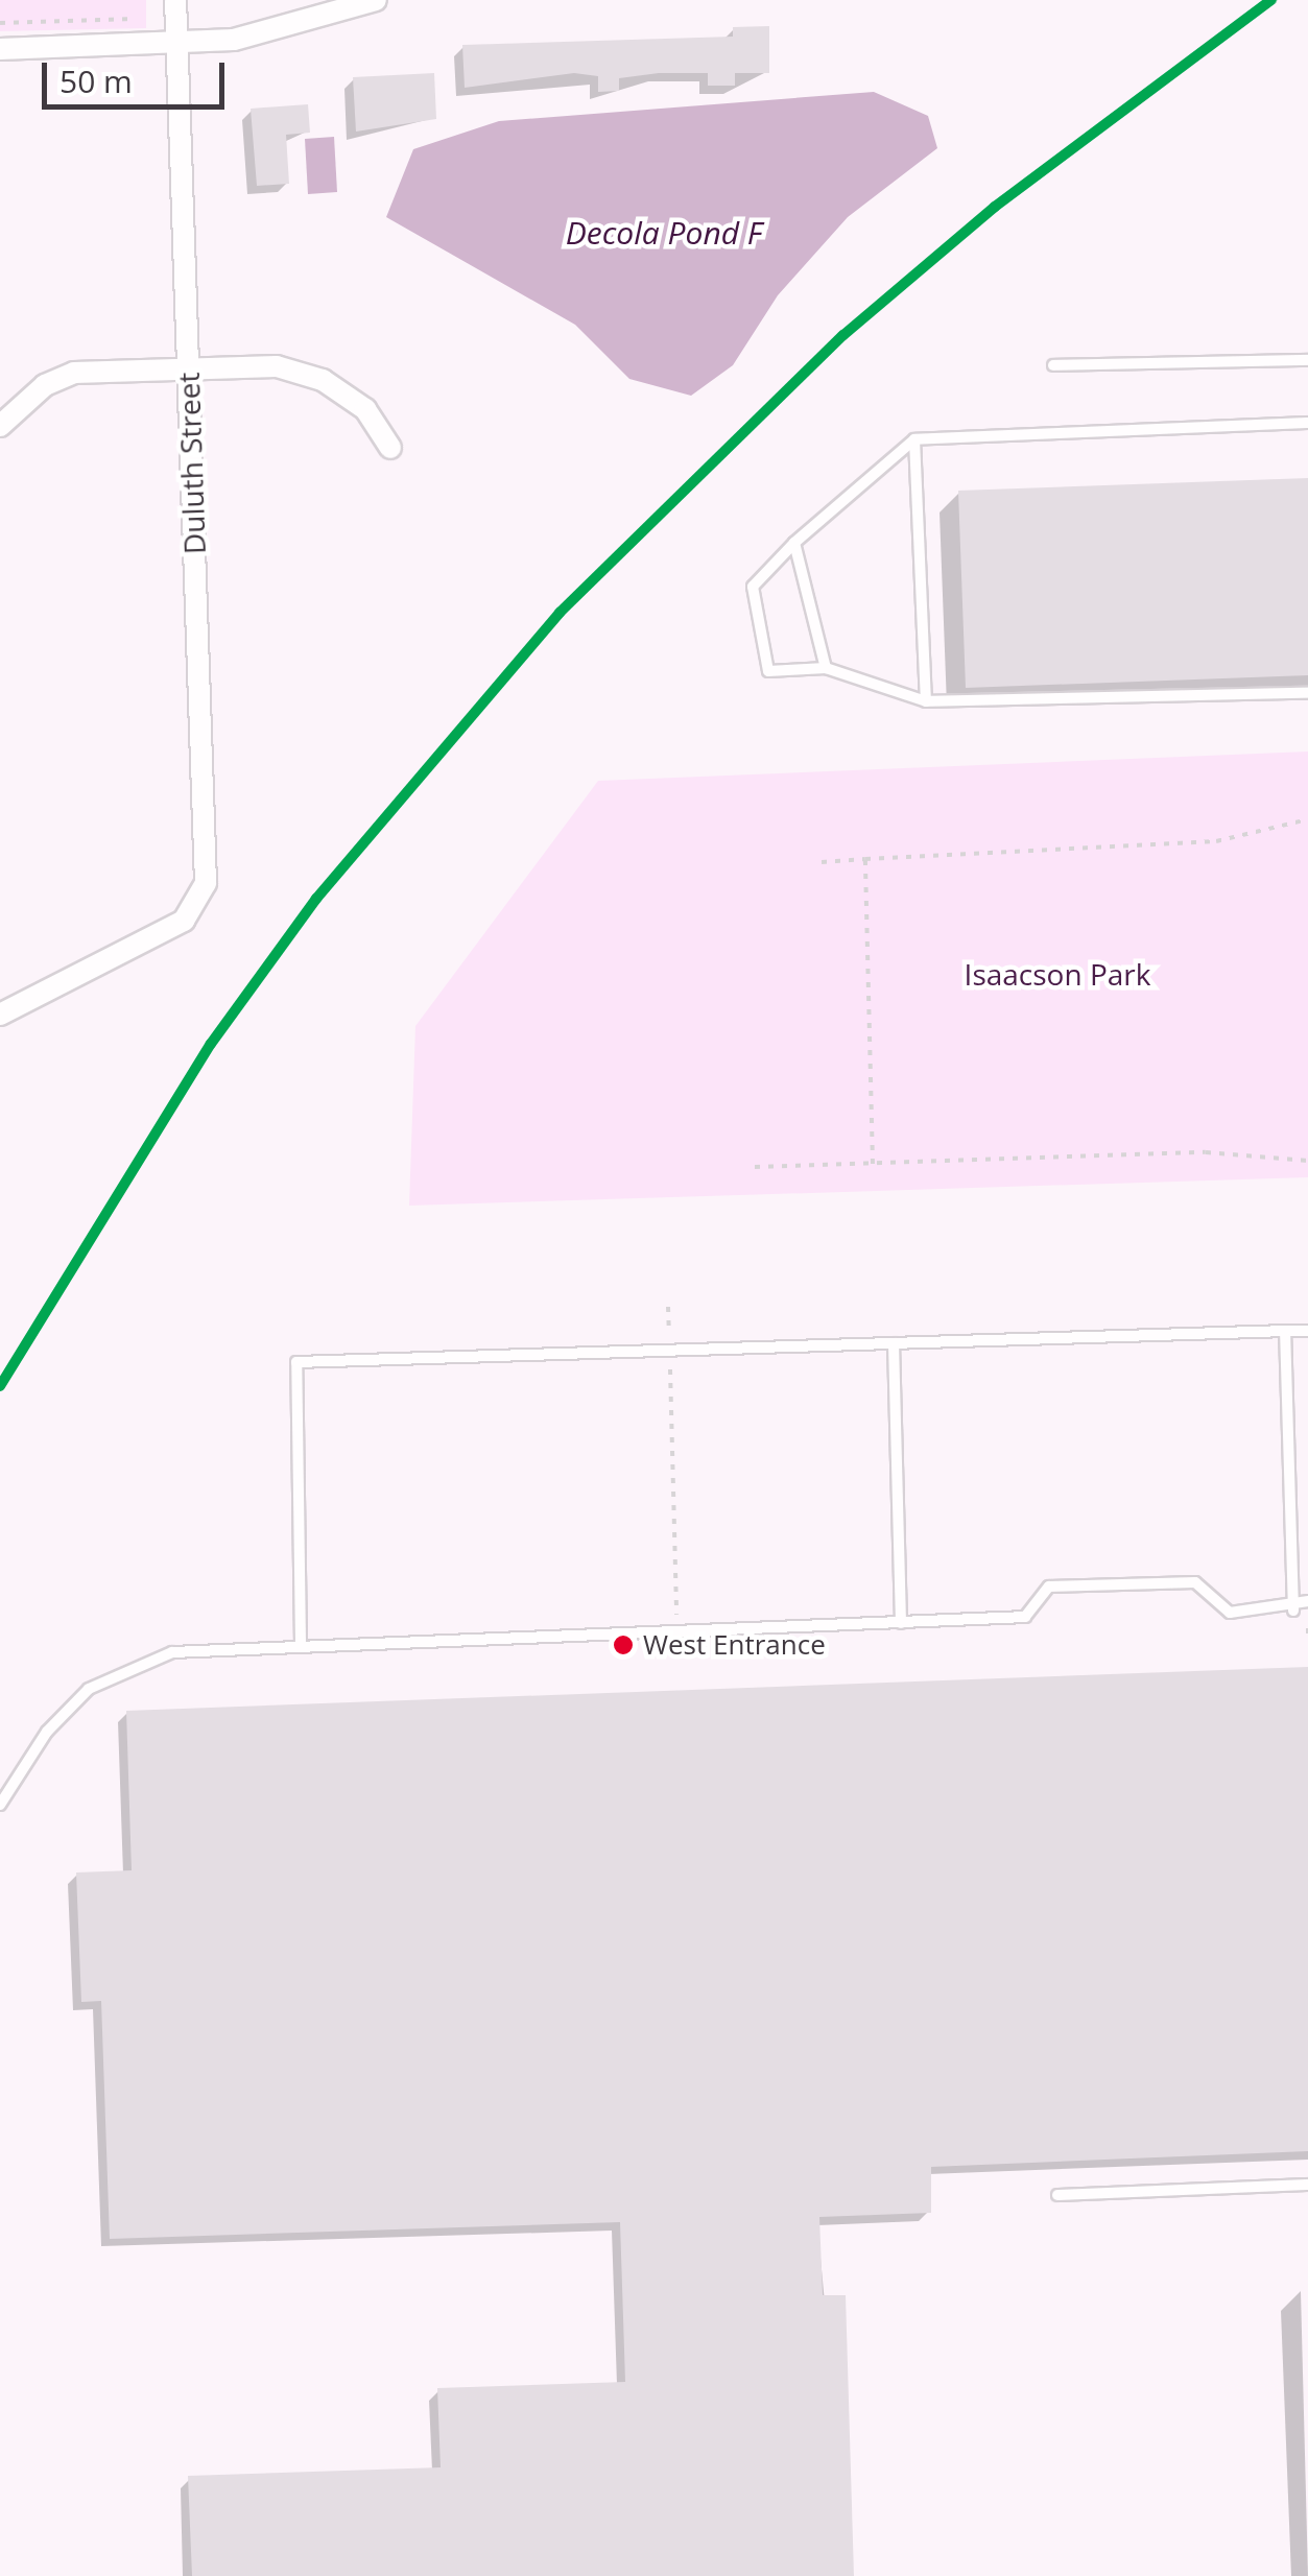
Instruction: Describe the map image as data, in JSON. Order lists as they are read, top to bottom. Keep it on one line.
{"streets":{"street":["Duluth Street"]},"water":["Decola Pond F"],"parks":["Isaacson Park"],"places":["West Entrance"],"scale_bar":"50 m"}
